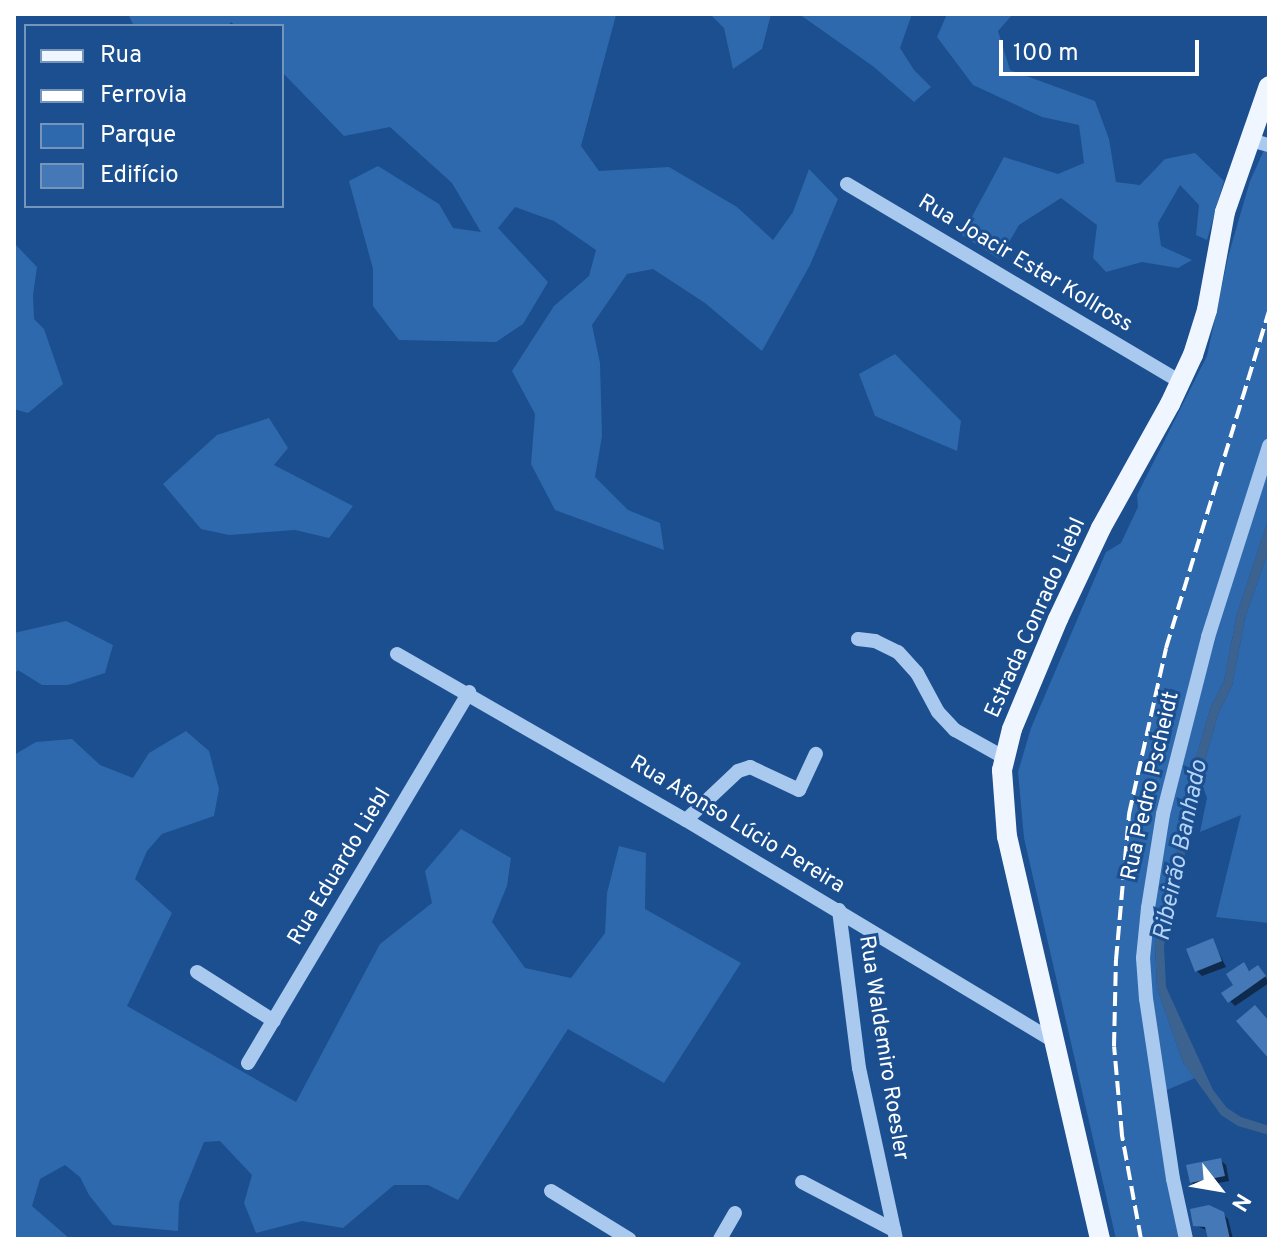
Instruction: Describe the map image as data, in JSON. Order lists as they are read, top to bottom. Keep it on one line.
{"streets":{"main road":["Estrada Conrado Liebl"],"street":["Rua Joacir Ester Kollross","Rua Pedro Pscheidt","Rua Afonso Lúcio Pereira","Rua Eduardo Liebl","Rua Waldemiro Roesler"]},"crossings":[["Rua Joacir Ester Kollross","Estrada Conrado Liebl"],["Estrada Conrado Liebl","Rua Afonso Lúcio Pereira"],["Rua Afonso Lúcio Pereira","Rua Eduardo Liebl"],["Rua Afonso Lúcio Pereira","Rua Waldemiro Roesler"]],"water":["Ribeirão Banhado"],"legend":["Rua","Ferrovia","Parque","Edifício"],"scale_bar":"100 m","north":"bottom right"}
